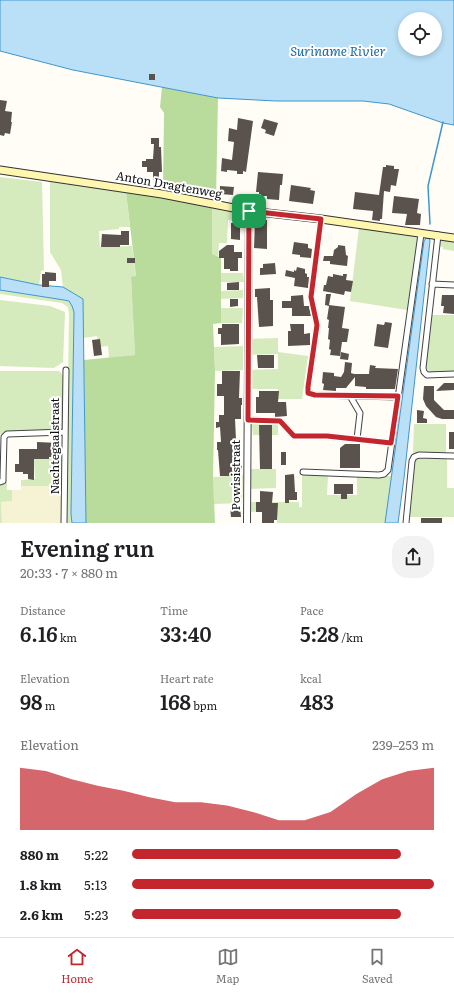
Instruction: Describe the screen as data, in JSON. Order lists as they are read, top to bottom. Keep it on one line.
{"streets":{"main road":["Anton Dragtenweg"],"street":["Nachtegaalstraat","Powisistraat"]},"crossings":[["Anton Dragtenweg","Powisistraat"]],"water":["Suriname Rivier"],"page":{"heading":["Evening run","20:33 · 7 × 880 m"],"stats":[["Distance","6.16 km"],["Time","33:40"],["Pace","5:28 /km"],["Elevation","98 m"],["Heart rate","168 bpm"],["kcal","483"]],"chart":["Elevation","239–253 m"],"list":[{"name":"880 m","note":"5:22"},{"name":"1.8 km","note":"5:13"},{"name":"2.6 km","note":"5:23"}],"tabs":["Home","Map","Saved"]}}
